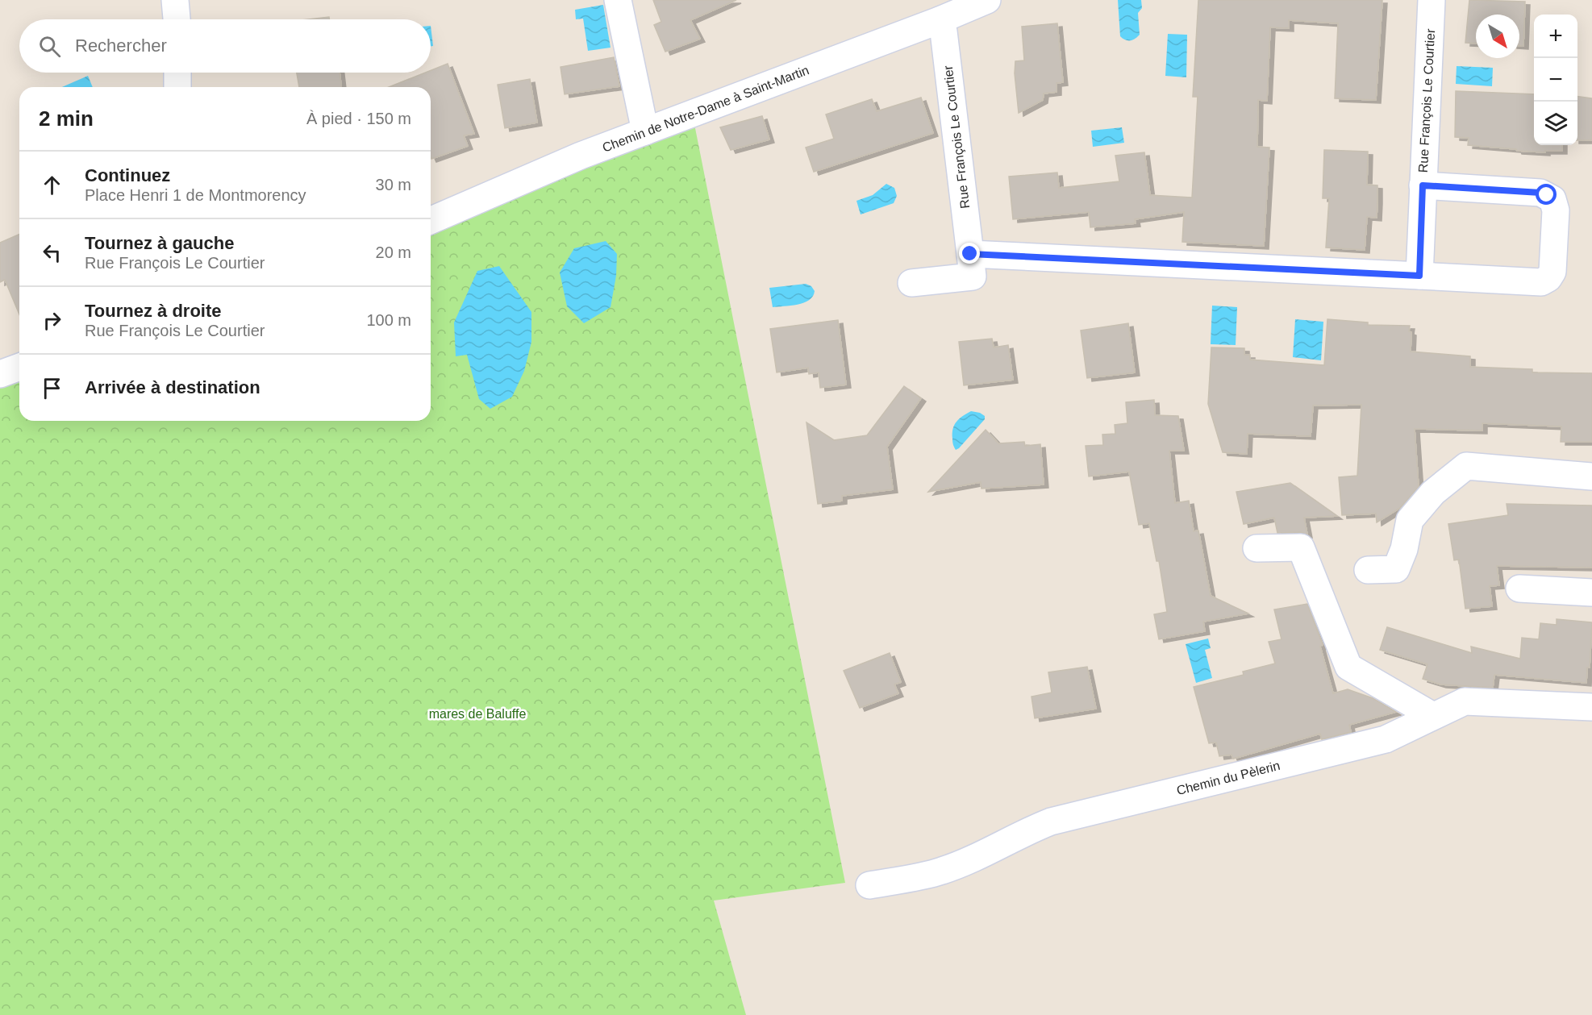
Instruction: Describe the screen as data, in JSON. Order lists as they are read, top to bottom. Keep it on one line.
{"streets":{"street":["Rue François Le Courtier","Chemin de Notre-Dame à Saint-Martin","Chemin du Pèlerin"]},"crossings":[["Rue François Le Courtier","Chemin de Notre-Dame à Saint-Martin"]],"parks":["mares de Baluffe"],"north":"bottom right","page":{"map_buttons":["+","−"],"search":"Rechercher","heading":["2 min","À pied · 150 m"],"list":[["Continuez","Place Henri 1 de Montmorency","30 m"],["Tournez à gauche","Rue François Le Courtier","20 m"],["Tournez à droite","Rue François Le Courtier","100 m"],"Arrivée à destination"]}}
